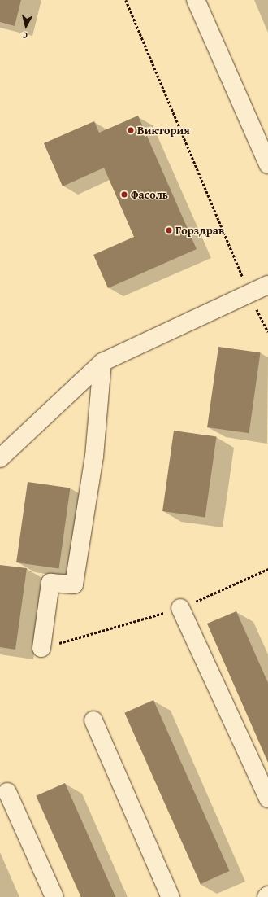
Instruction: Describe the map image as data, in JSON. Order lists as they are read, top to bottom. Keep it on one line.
{"places":["Виктория","Фасоль","Горздрав"],"north":"bottom"}
